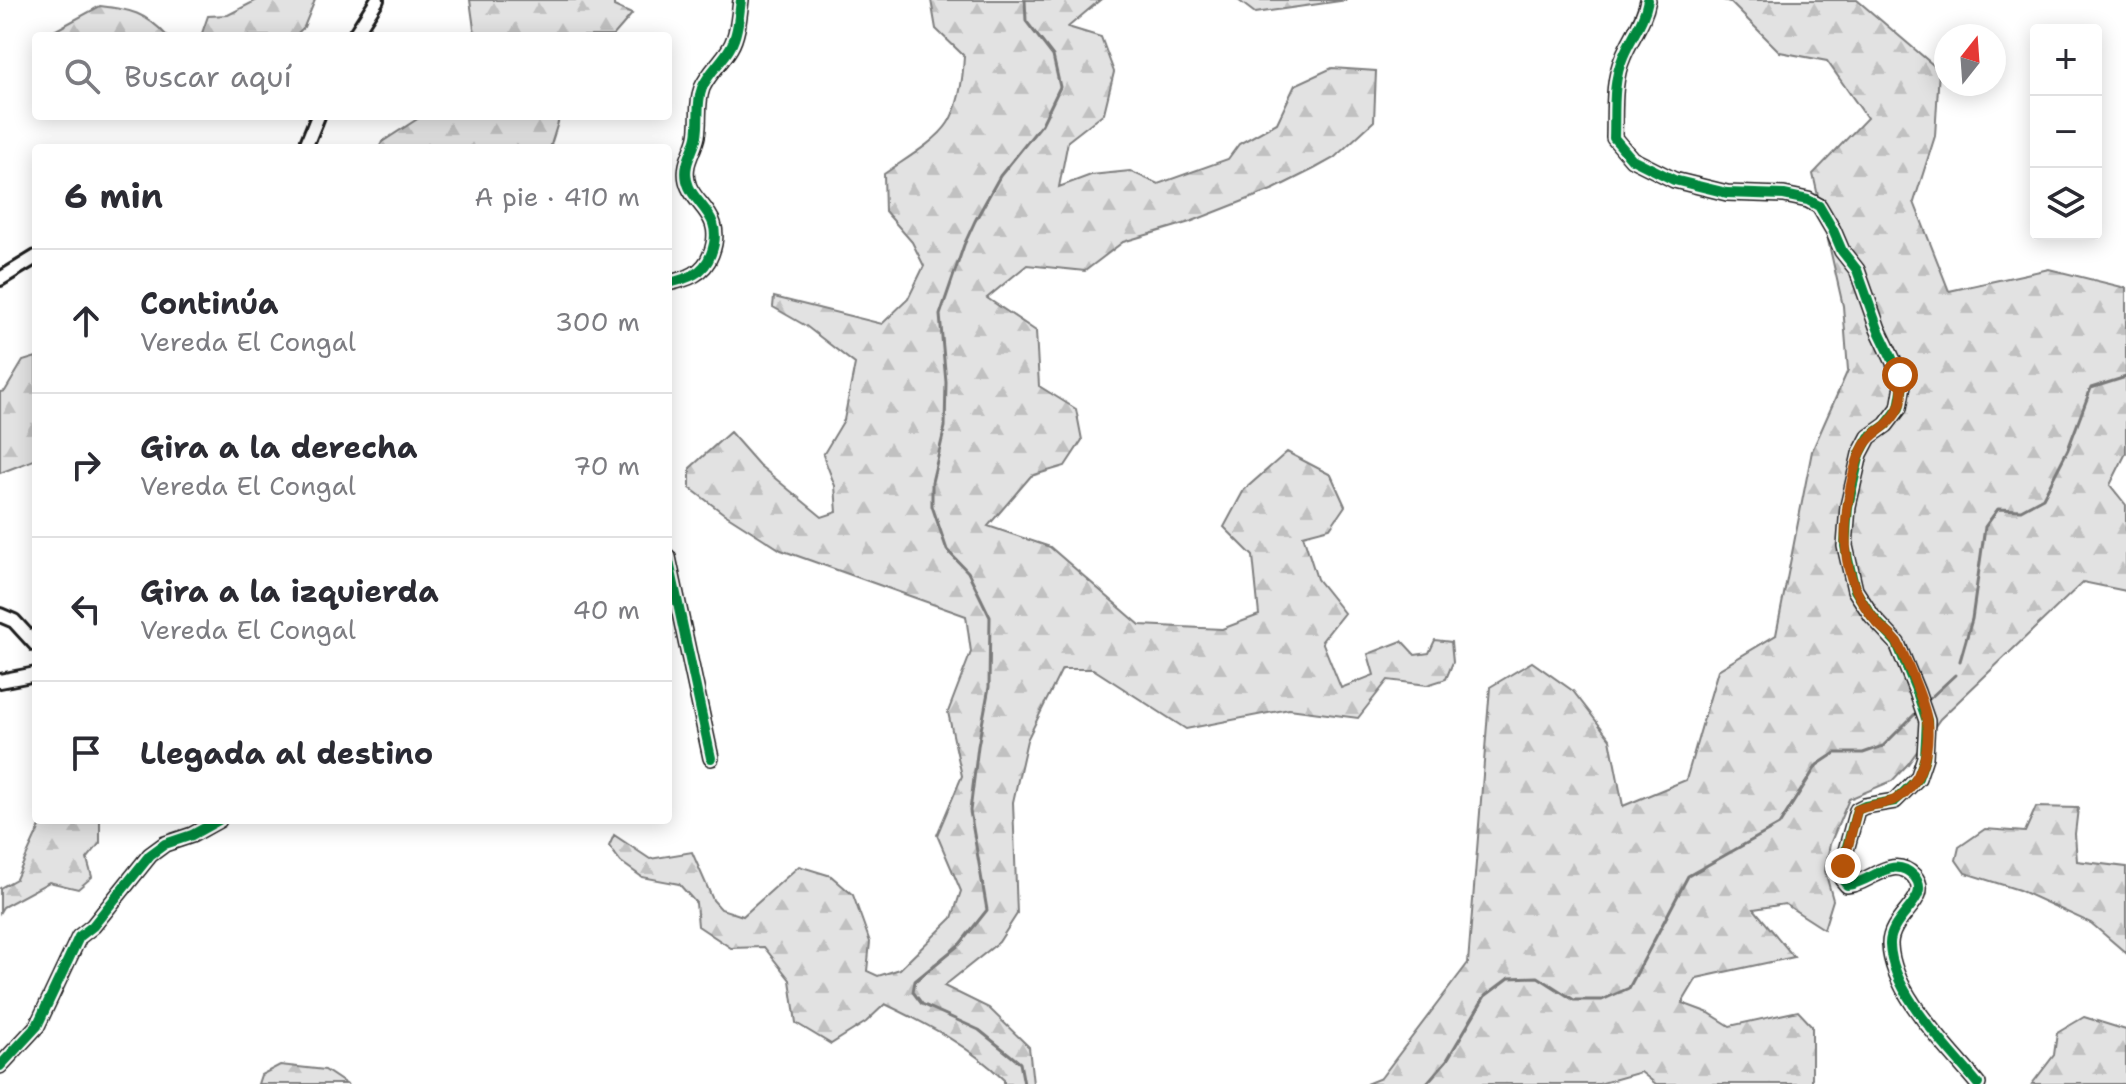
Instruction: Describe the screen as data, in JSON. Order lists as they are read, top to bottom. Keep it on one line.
{"north":"top","page":{"map_buttons":["+","−"],"search":"Buscar aquí","heading":["6 min","A pie · 410 m"],"list":[["Continúa","Vereda El Congal","300 m"],["Gira a la derecha","Vereda El Congal","70 m"],["Gira a la izquierda","Vereda El Congal","40 m"],"Llegada al destino"]}}
